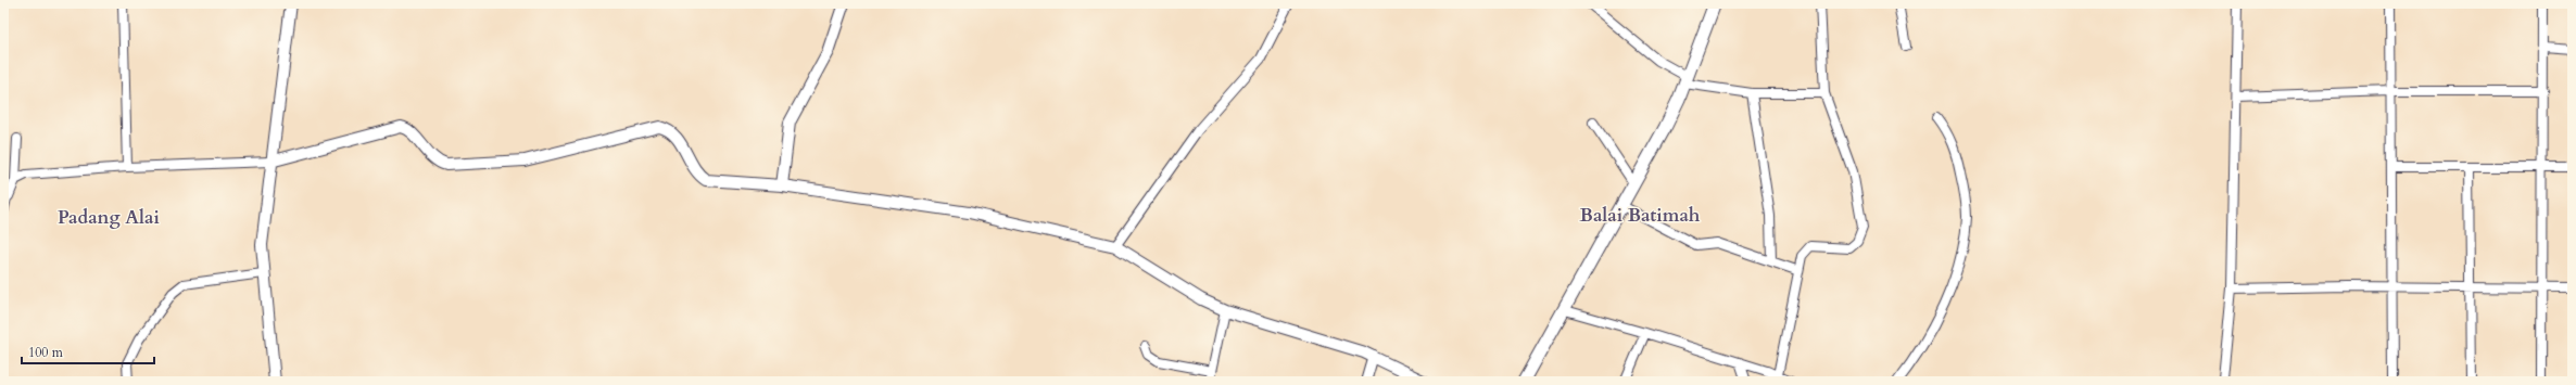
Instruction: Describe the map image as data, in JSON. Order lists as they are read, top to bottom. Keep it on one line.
{"districts":["Balai Batimah","Padang Alai"],"scale_bar":"100 m"}
